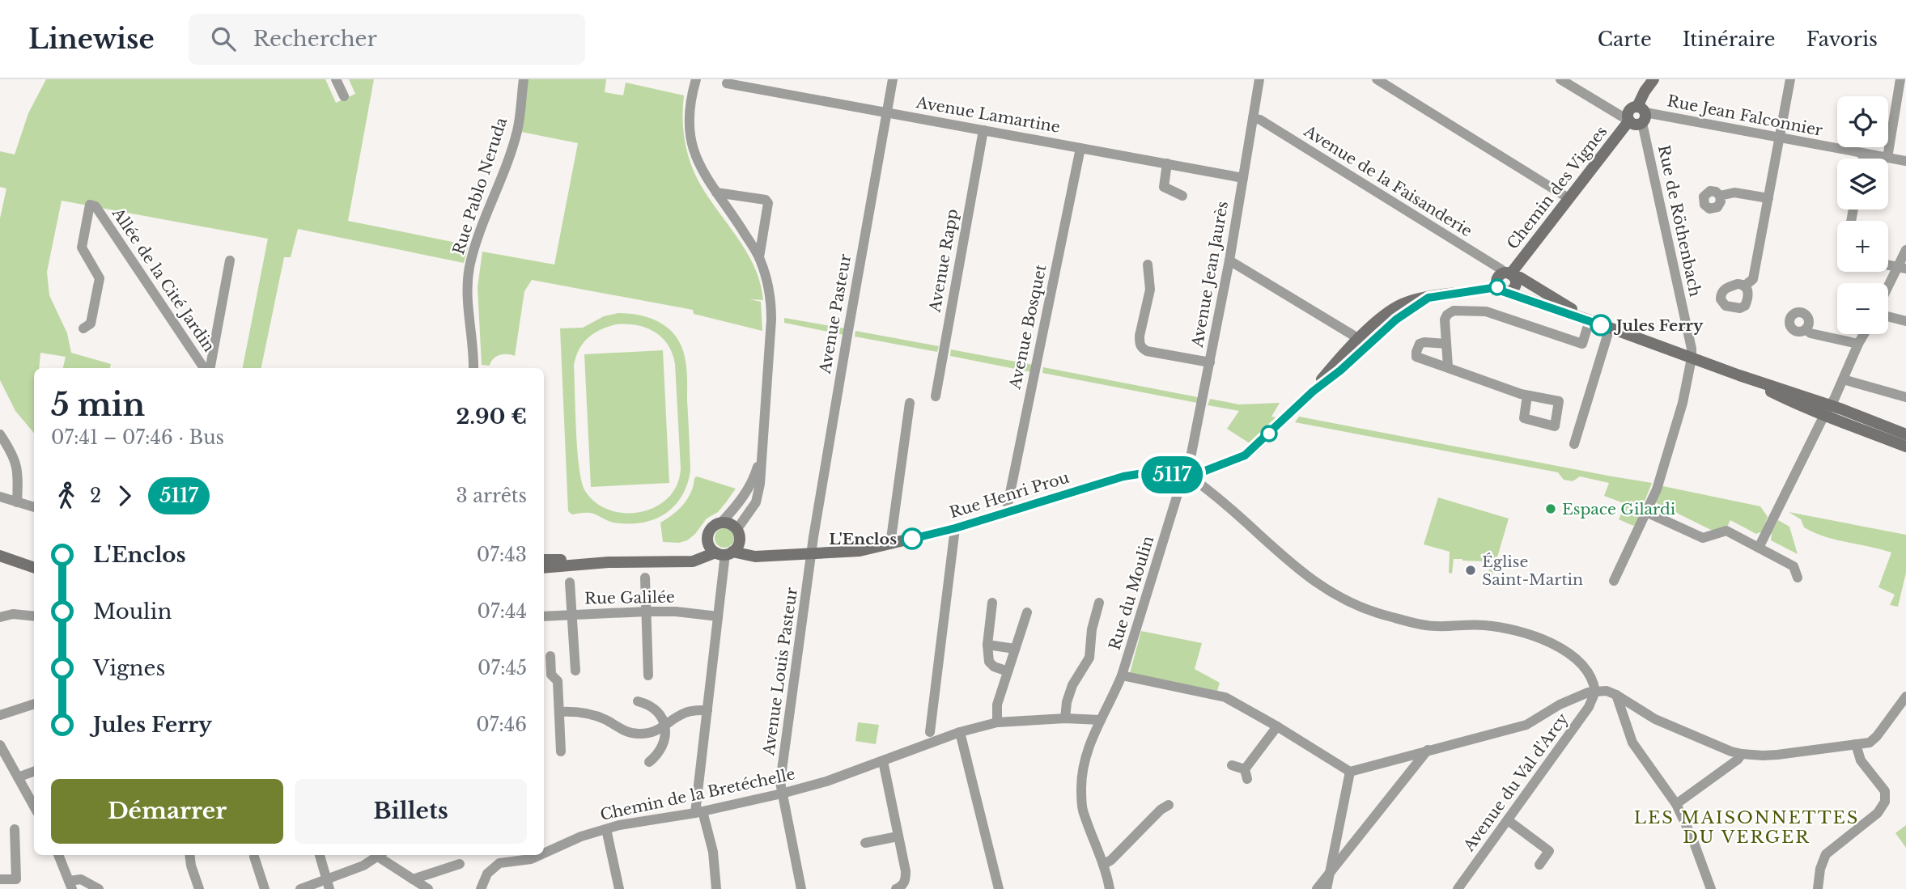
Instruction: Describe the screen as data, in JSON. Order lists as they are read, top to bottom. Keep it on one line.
{"streets":{"street":["Avenue Lamartine","Rue Jean Falconnier","Avenue de la Faisanderie","Rue Pablo Neruda","Chemin des Vignes","Rue de Röthenbach","Avenue Rapp","Avenue Jean Jaurès","Allée de la Cité Jardin","Avenue Pasteur","Avenue Bosquet","Rue Henri Prou","Rue du Moulin","Rue Galilée","Avenue Louis Pasteur","Avenue du Val d'Arcy","Chemin de la Bretéchelle"]},"crossings":[["Avenue Lamartine","Avenue Rapp"],["Avenue Lamartine","Avenue Jean Jaurès"],["Avenue Lamartine","Avenue Pasteur"],["Avenue Lamartine","Avenue Bosquet"],["Rue Jean Falconnier","Chemin des Vignes"],["Rue Jean Falconnier","Rue de Röthenbach"],["Avenue de la Faisanderie","Chemin des Vignes"],["Avenue de la Faisanderie","Avenue Jean Jaurès"],["Chemin des Vignes","Rue de Röthenbach"],["Chemin des Vignes","Rue Henri Prou"],["Avenue Jean Jaurès","Rue Henri Prou"],["Avenue Jean Jaurès","Rue du Moulin"],["Avenue Pasteur","Rue Henri Prou"],["Avenue Pasteur","Avenue Louis Pasteur"],["Avenue Bosquet","Rue Henri Prou"],["Rue Henri Prou","Rue du Moulin"],["Rue Henri Prou","Avenue Louis Pasteur"],["Rue du Moulin","Chemin de la Bretéchelle"],["Avenue Louis Pasteur","Chemin de la Bretéchelle"]],"districts":["LES MAISONNETTES DU VERGER"],"places":["Jules Ferry","Espace Gilardi","L'Enclos","Église Saint-Martin"],"lines":["bus line 5117"],"page":{"header":"Linewise","search":"Rechercher","nav":["Carte","Itinéraire","Favoris"],"on_map":"5117","map_buttons":["+","−"],"heading":["5 min","07:41 – 07:46 · Bus","2.90 €"],"legs":["2","5117","3 arrêts"],"list":[{"name":"L'Enclos","value":"07:43"},{"name":"Moulin","value":"07:44"},{"name":"Vignes","value":"07:45"},{"name":"Jules Ferry","value":"07:46"}],"buttons":["Démarrer","Billets"]}}
